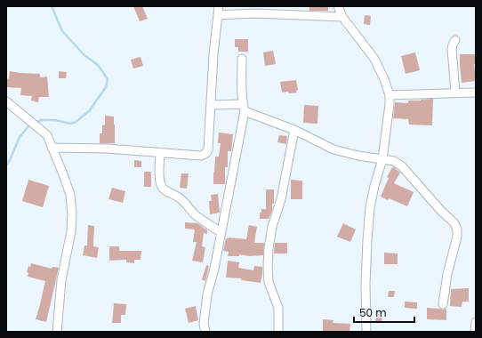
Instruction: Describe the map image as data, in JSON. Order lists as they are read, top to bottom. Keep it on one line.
{"scale_bar":"50 m"}
